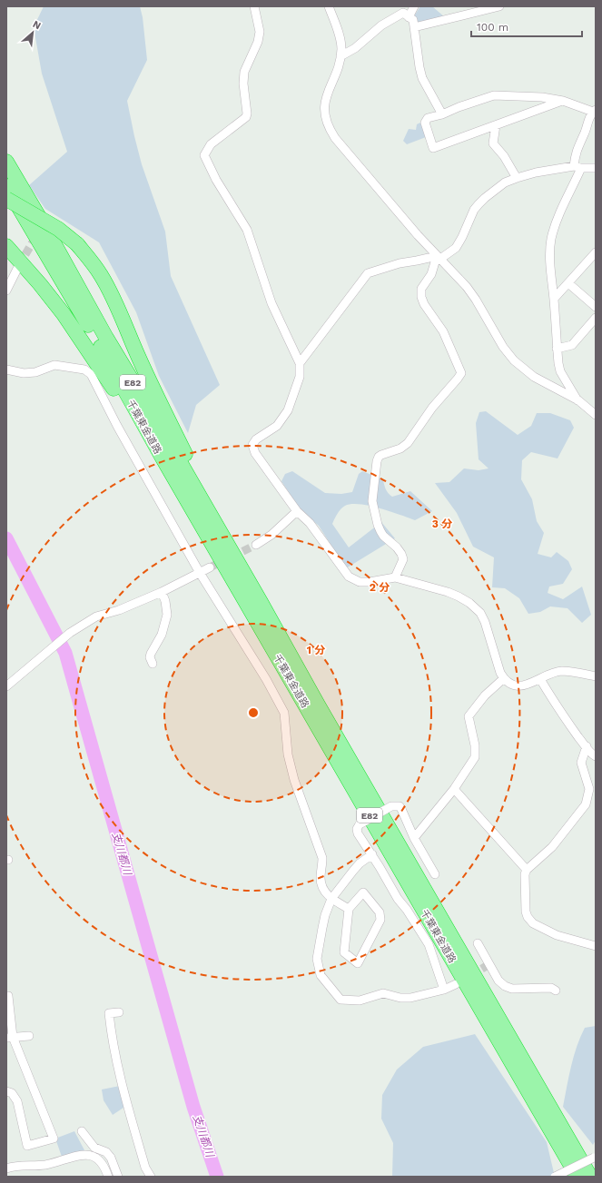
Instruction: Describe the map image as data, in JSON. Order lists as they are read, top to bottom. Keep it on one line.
{"streets":{"highway":["E82","千葉東金道路"]},"crossings":[["E82","千葉東金道路"]],"water":["支川都川"],"scale_bar":"100 m","north":"top right","rings":["3 分","2 分","1 分"]}
